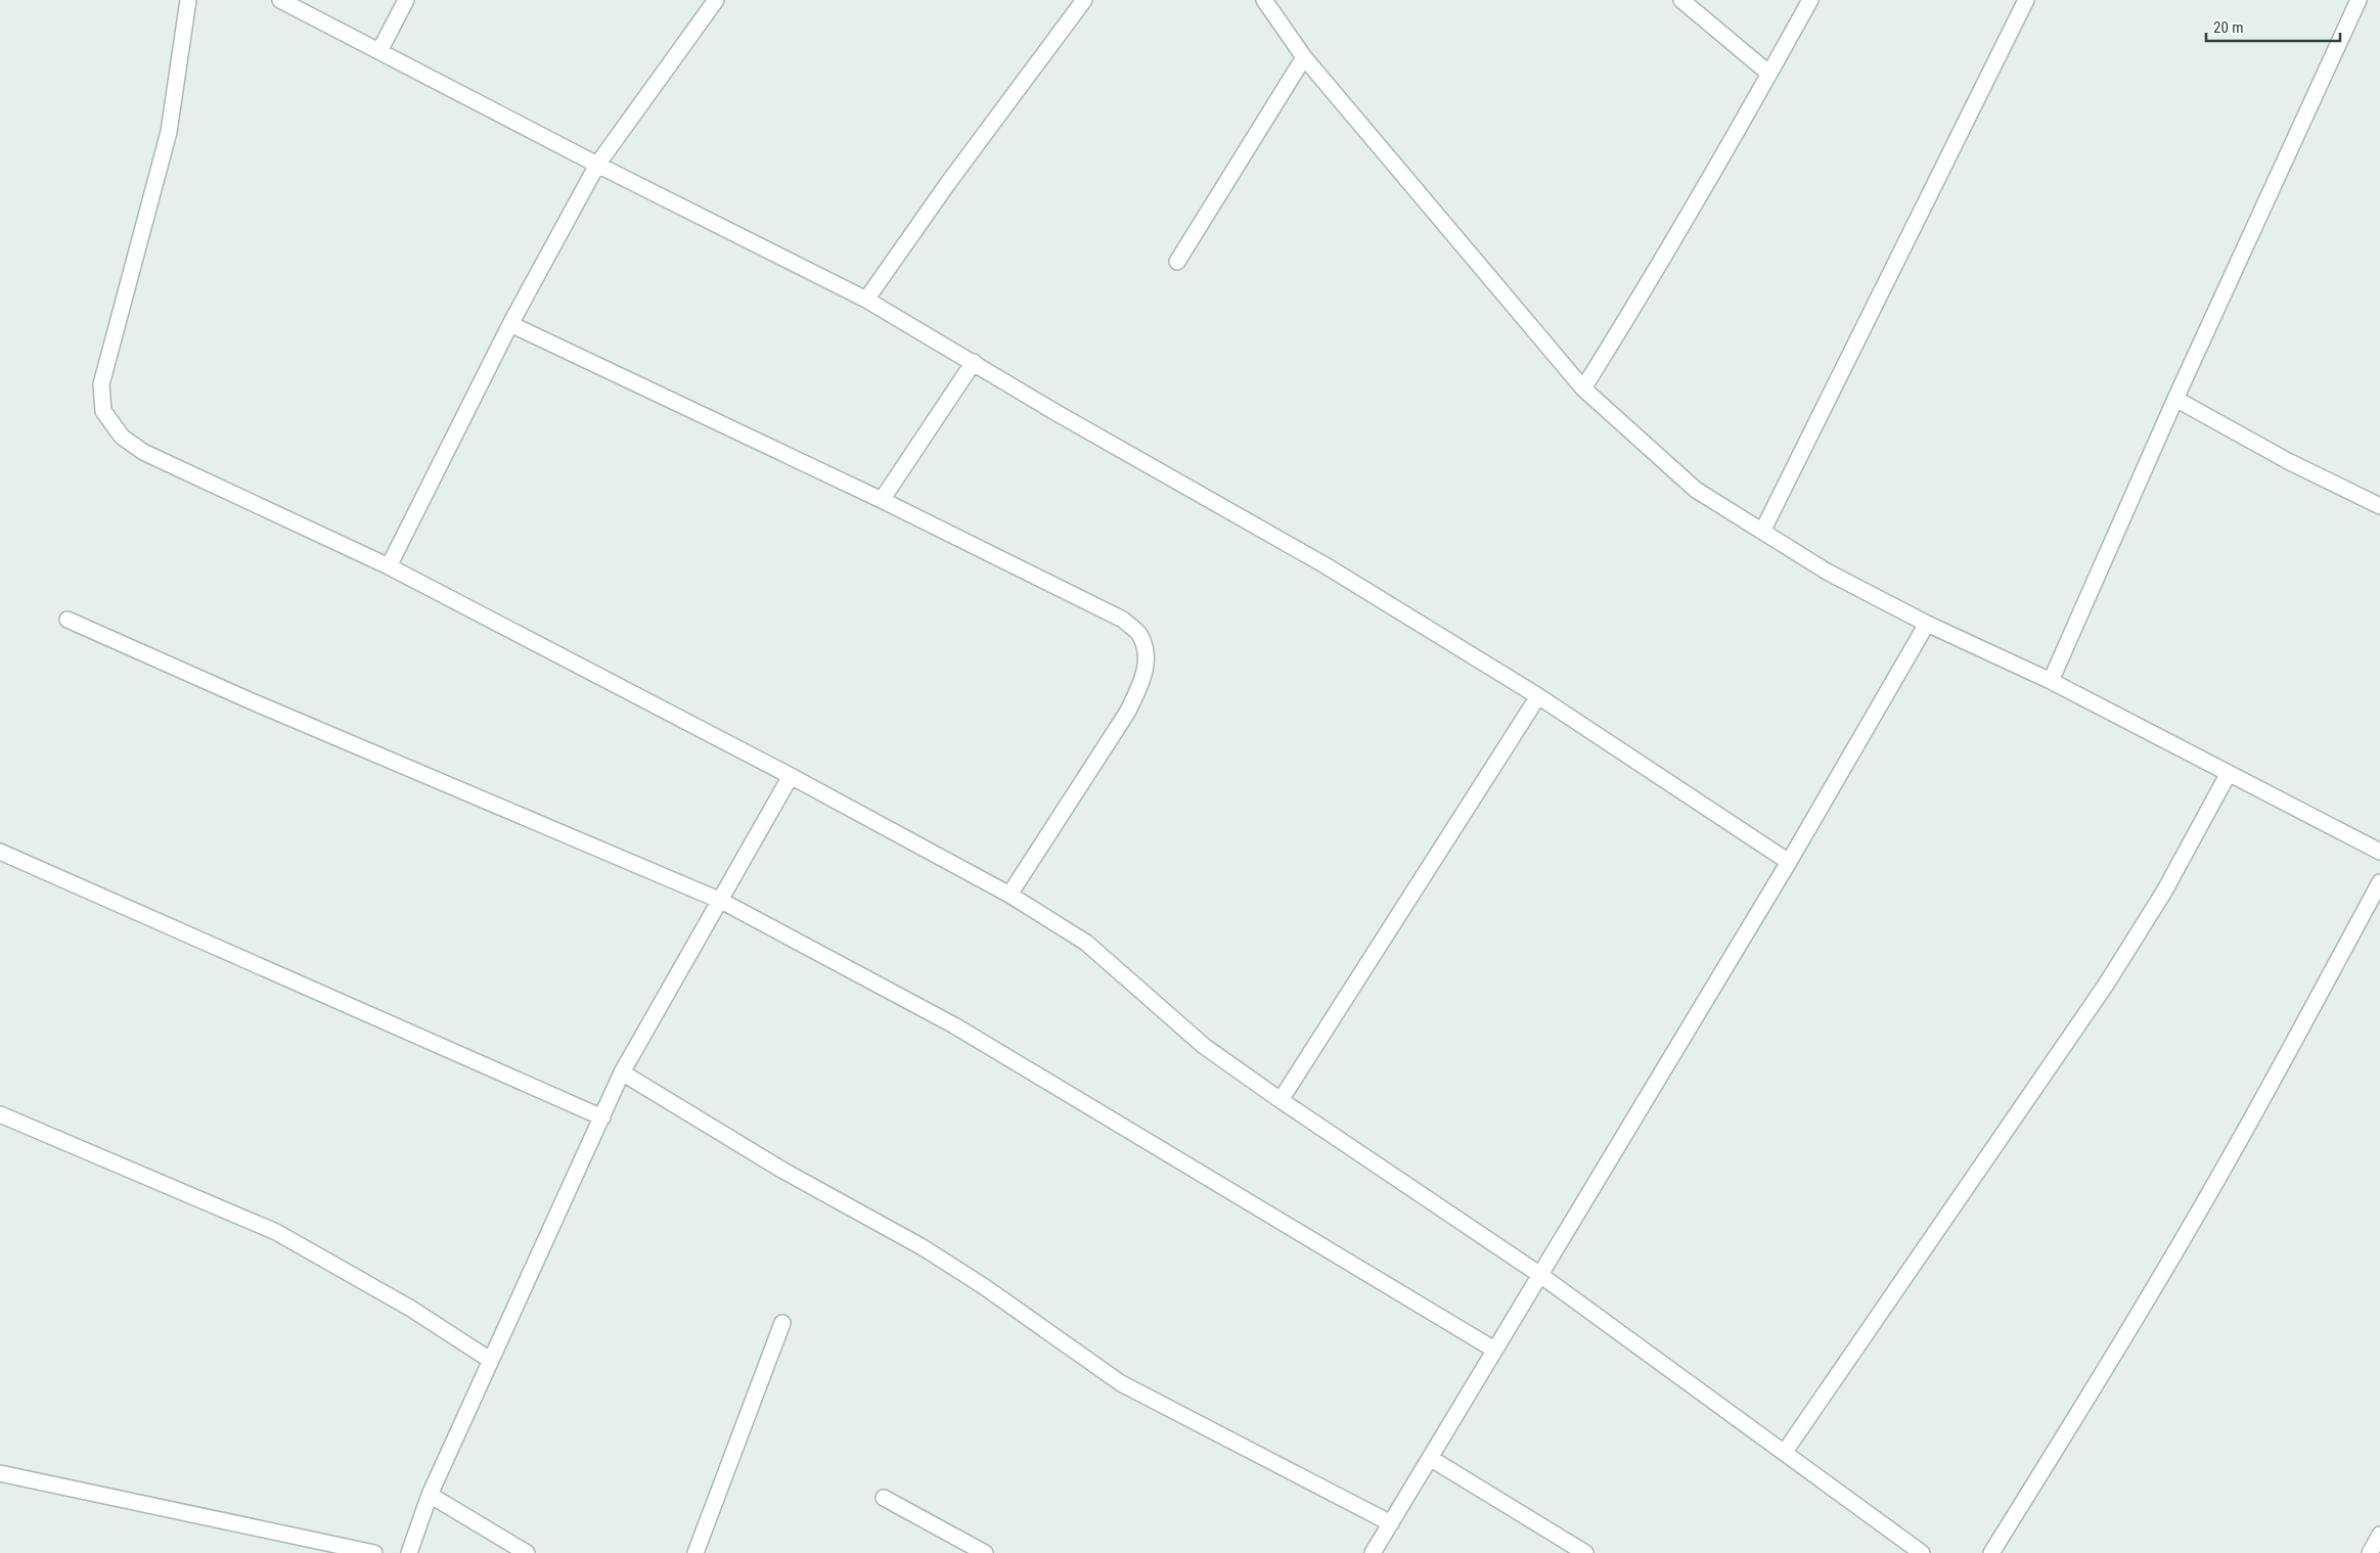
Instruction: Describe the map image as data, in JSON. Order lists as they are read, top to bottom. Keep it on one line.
{"scale_bar":"20 m"}
